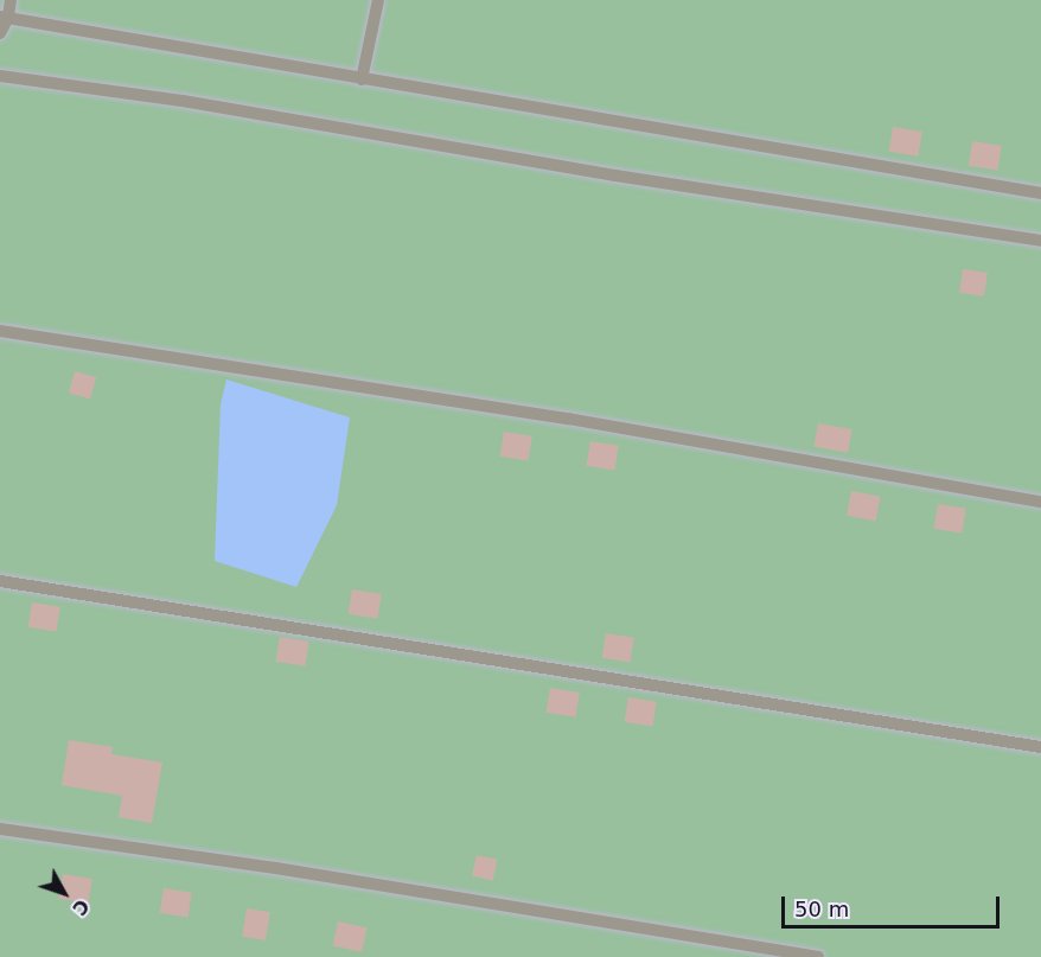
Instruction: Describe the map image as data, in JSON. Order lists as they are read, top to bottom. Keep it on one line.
{"scale_bar":"50 m","north":"bottom right"}
